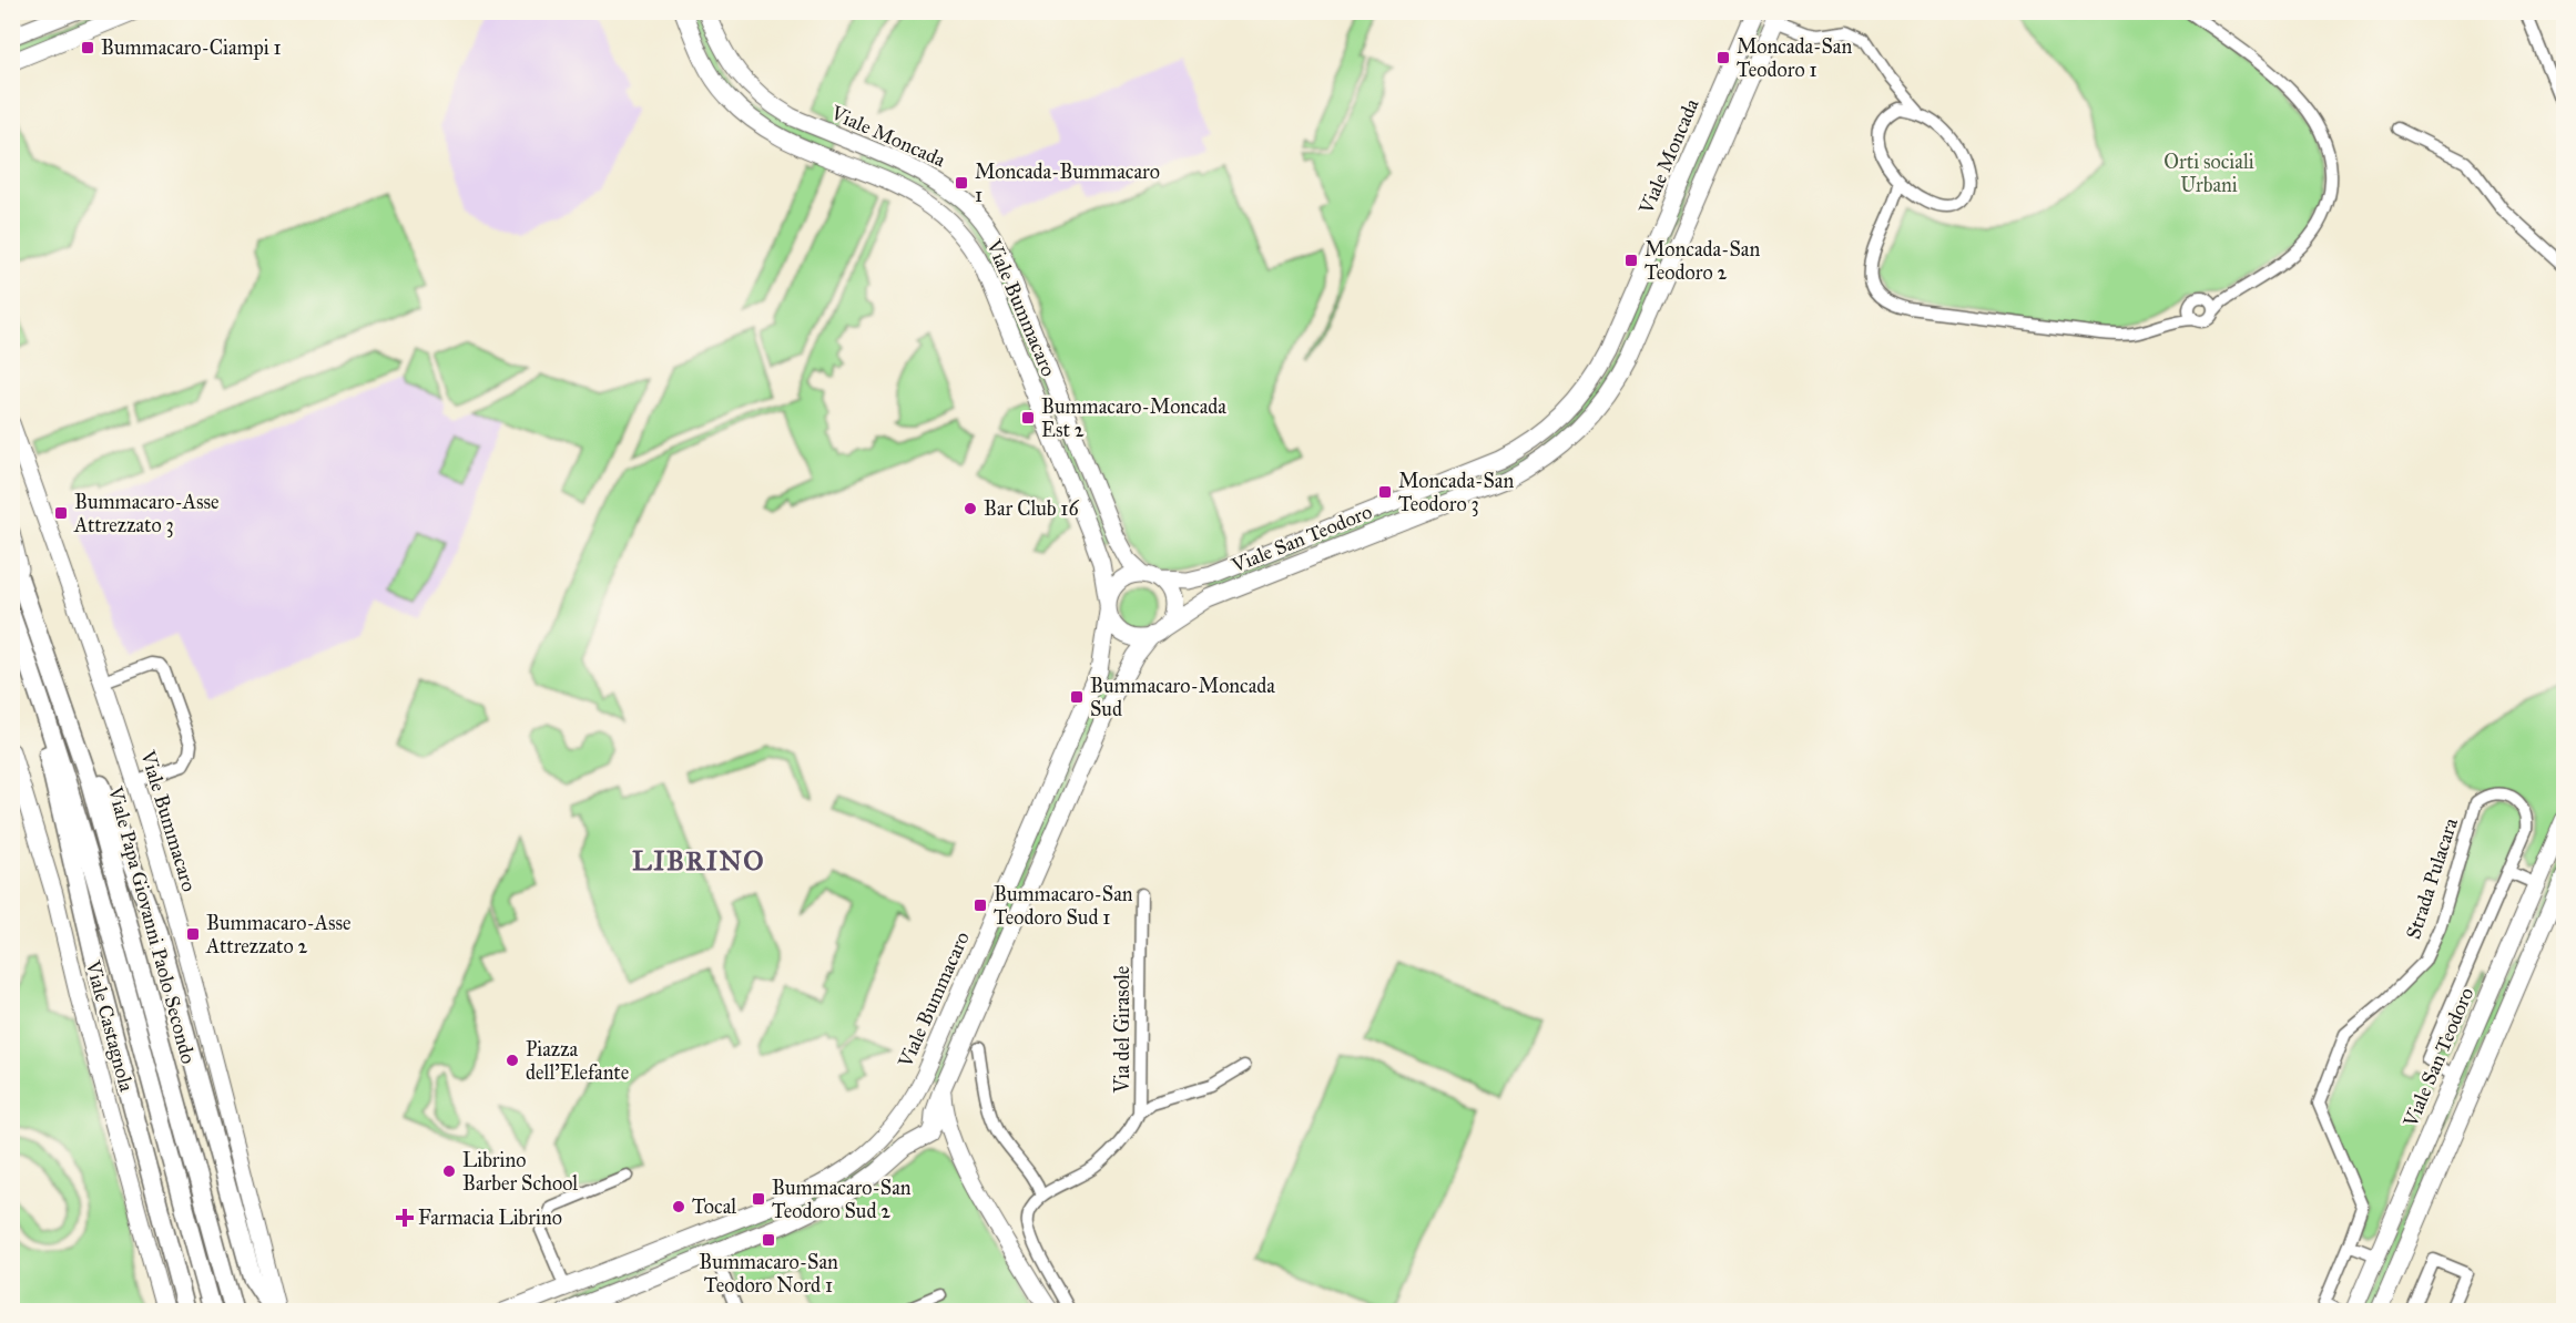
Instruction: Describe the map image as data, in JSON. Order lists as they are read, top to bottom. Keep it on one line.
{"streets":{"main road":["Viale Moncada","Viale Bummacaro","Viale San Teodoro","Viale Papa Giovanni Paolo Secondo","Viale Castagnola"],"street":["Strada Pulacara","Via del Girasole"]},"crossings":[["Viale Moncada","Viale Bummacaro"],["Viale Moncada","Viale San Teodoro"],["Viale Bummacaro","Viale San Teodoro"],["Viale San Teodoro","Strada Pulacara"]],"districts":["LIBRINO"],"parks":["Orti sociali Urbani"],"places":{"transit":["Bummacaro-Ciampi 1","Moncada-San Teodoro 1","Moncada-Bummacaro 1","Moncada-San Teodoro 2","Bummacaro-Moncada Est 2","Moncada-San Teodoro 3","Bummacaro-Asse Attrezzato 3","Bummacaro-Moncada Sud","Bummacaro-San Teodoro Sud 1","Bummacaro-Asse Attrezzato 2","Bummacaro-San Teodoro Sud 2","Bummacaro-San Teodoro Nord 1"],"other":["Bar Club 16","Piazza dell'Elefante","Librino Barber School","Tocal"],"health":["Farmacia Librino"]}}
